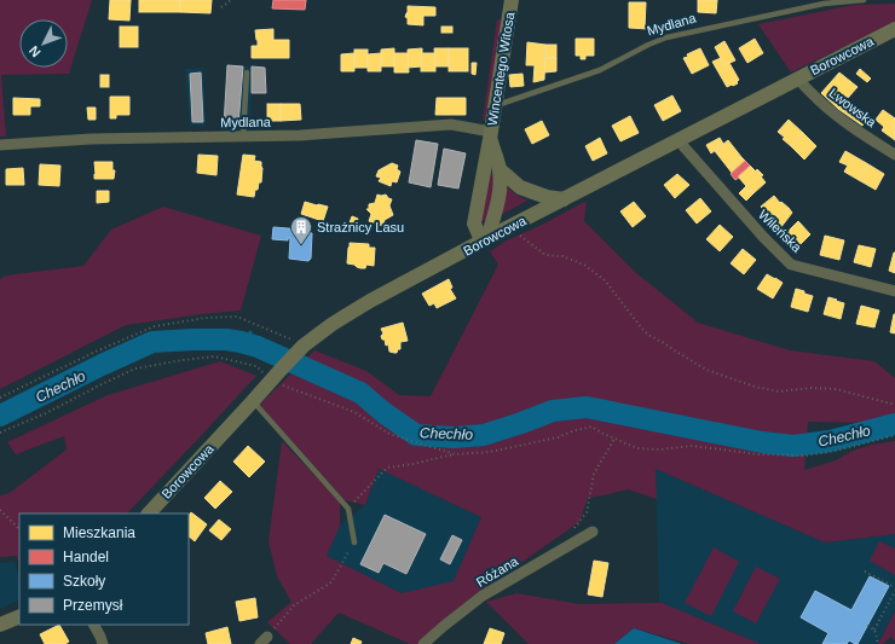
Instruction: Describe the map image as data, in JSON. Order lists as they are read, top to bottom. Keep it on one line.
{"streets":{"street":["Mydlana","Borowcowa","Wincentego Witosa","Lwowska","Wileńska","Różana"]},"crossings":[["Mydlana","Wincentego Witosa"],["Borowcowa","Wincentego Witosa"],["Borowcowa","Lwowska"],["Borowcowa","Wileńska"]],"water":["Chechło"],"places":{"building":["Strażnicy Lasu"]},"legend":["Mieszkania","Handel","Szkoły","Przemysł"],"north":"bottom left"}
